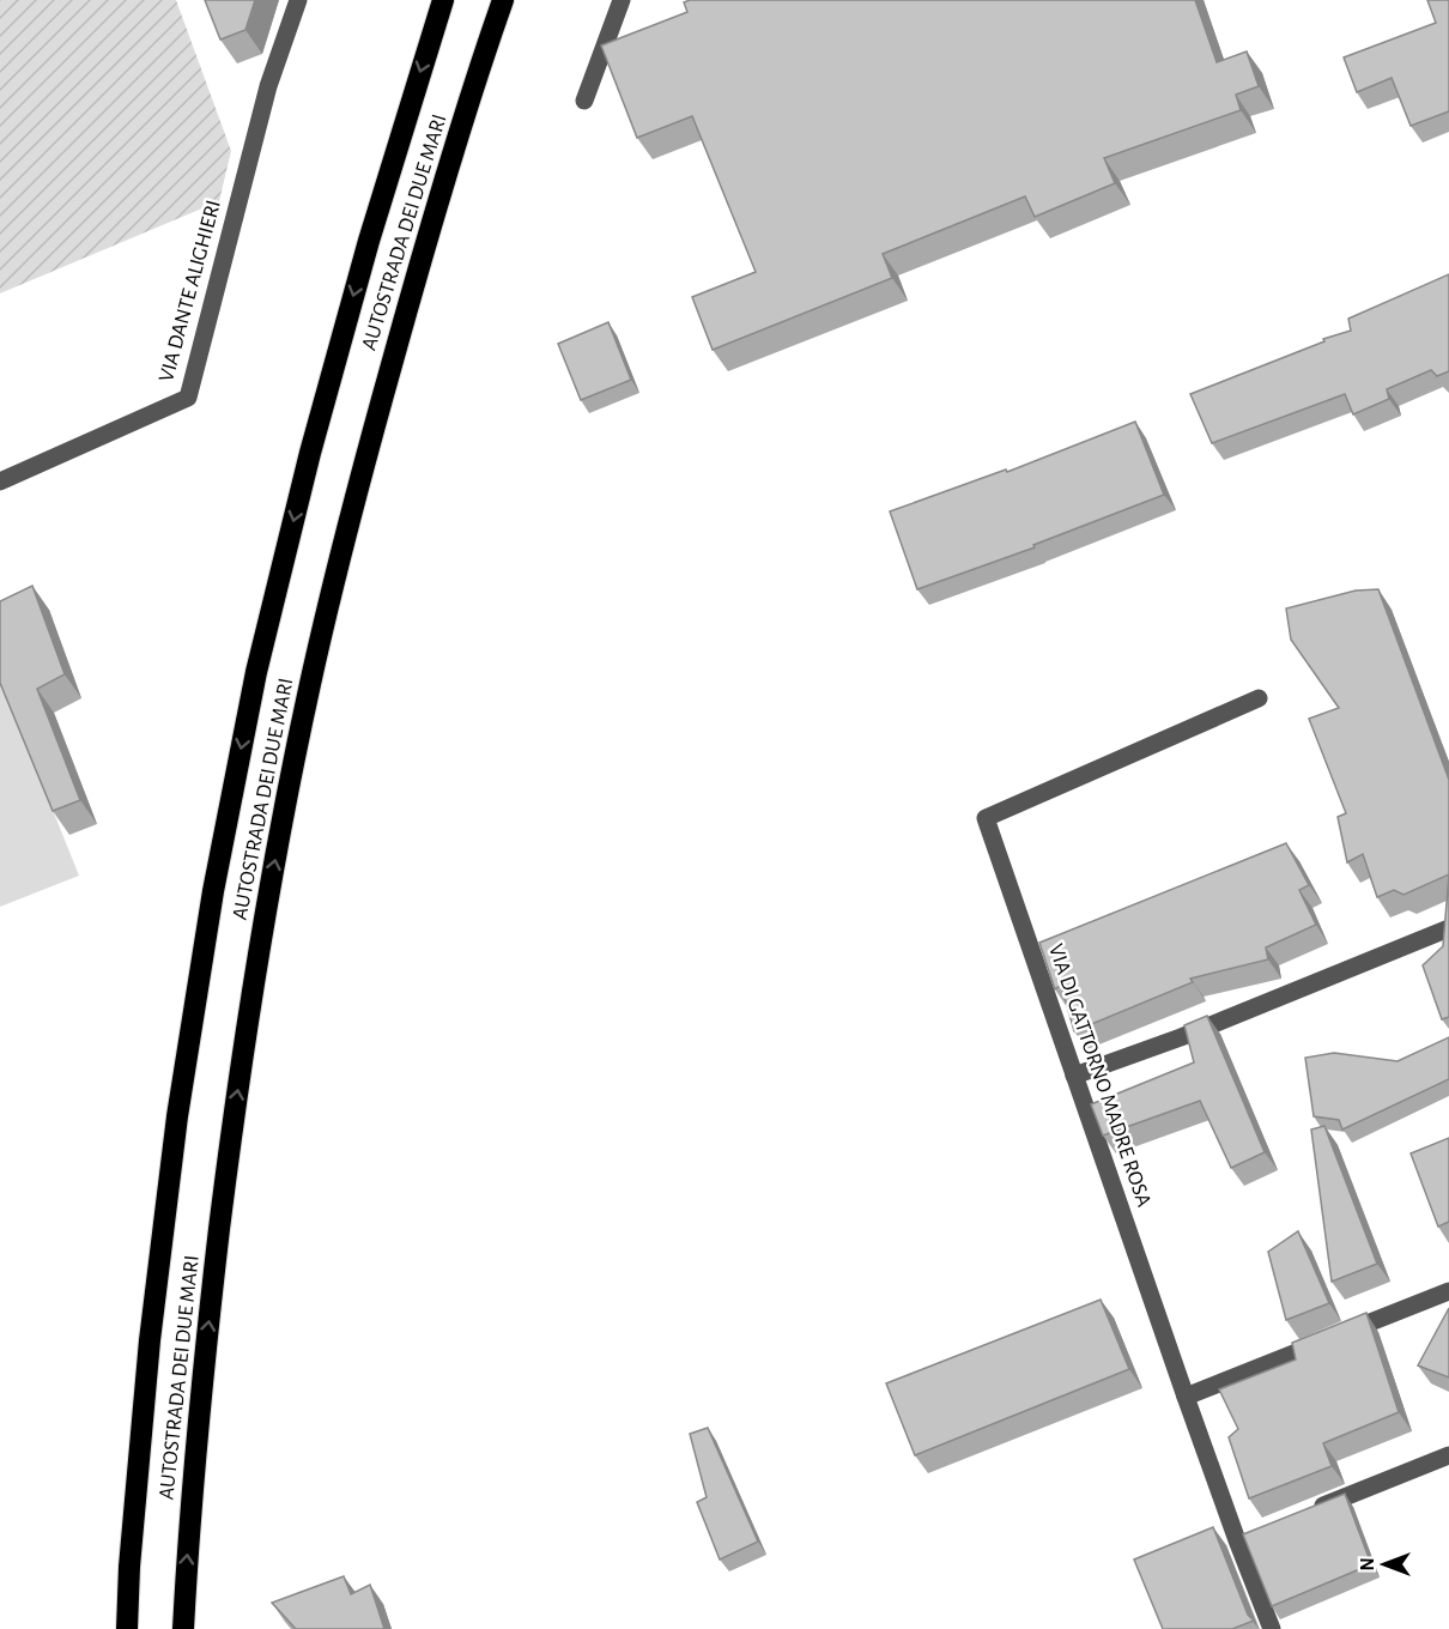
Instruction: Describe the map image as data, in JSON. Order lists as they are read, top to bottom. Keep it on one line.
{"streets":{"highway":["AUTOSTRADA DEI DUE MARI"],"street":["VIA DANTE ALIGHIERI","VIA DI GATTORNO MADRE ROSA"]},"north":"left"}
